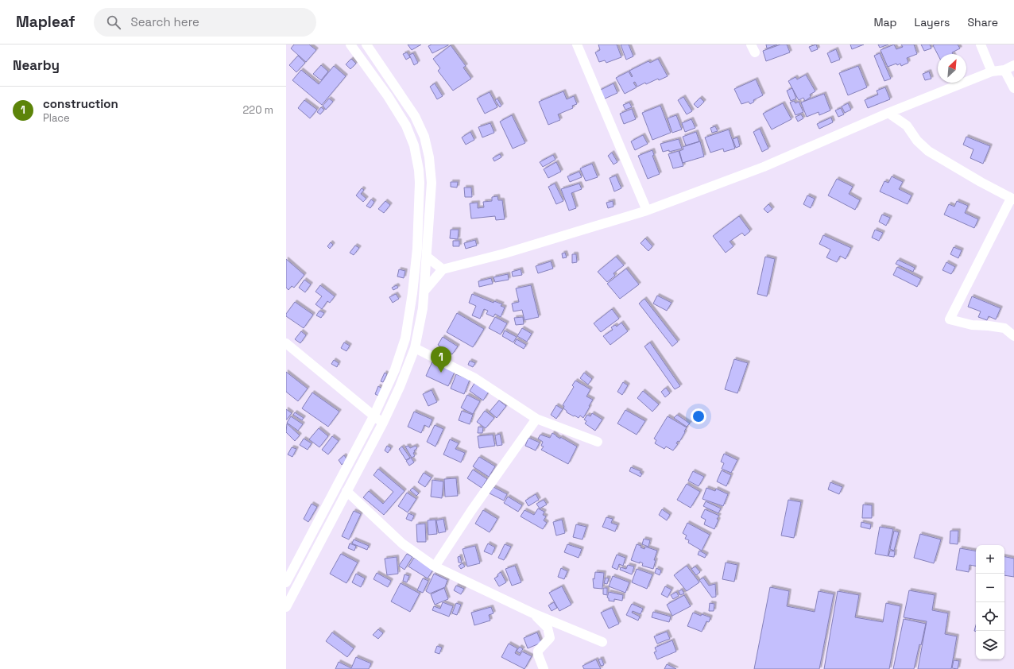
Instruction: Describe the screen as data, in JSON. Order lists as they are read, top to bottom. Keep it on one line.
{"north":"top right","page":{"header":"Mapleaf","search":"Search here","nav":["Map","Layers","Share"],"heading":"Nearby","list":[{"mark":"1","name":"construction","note":"Place","value":"220 m"}],"pins":"1","map_buttons":["+","−"]}}
